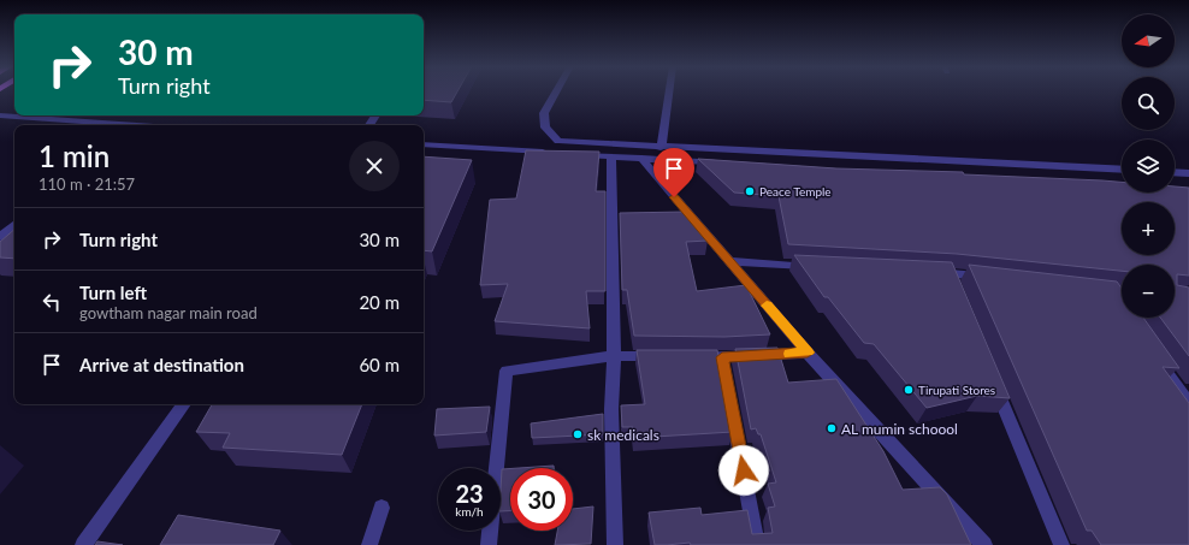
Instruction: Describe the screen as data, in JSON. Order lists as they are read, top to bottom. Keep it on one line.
{"places":["Peace Temple","Tirupati Stores","AL mumin schoool","sk medicals"],"north":"left","page":{"map_buttons":["+","−"],"turn":["30 m","Turn right"],"heading":["1 min","110 m · 21:57"],"list":[{"name":"Turn right","value":"30 m"},{"name":"Turn left","note":"gowtham nagar main road","value":"20 m"},{"name":"Arrive at destination","value":"60 m"}],"speed":"23 km/h","limit":"30"}}
